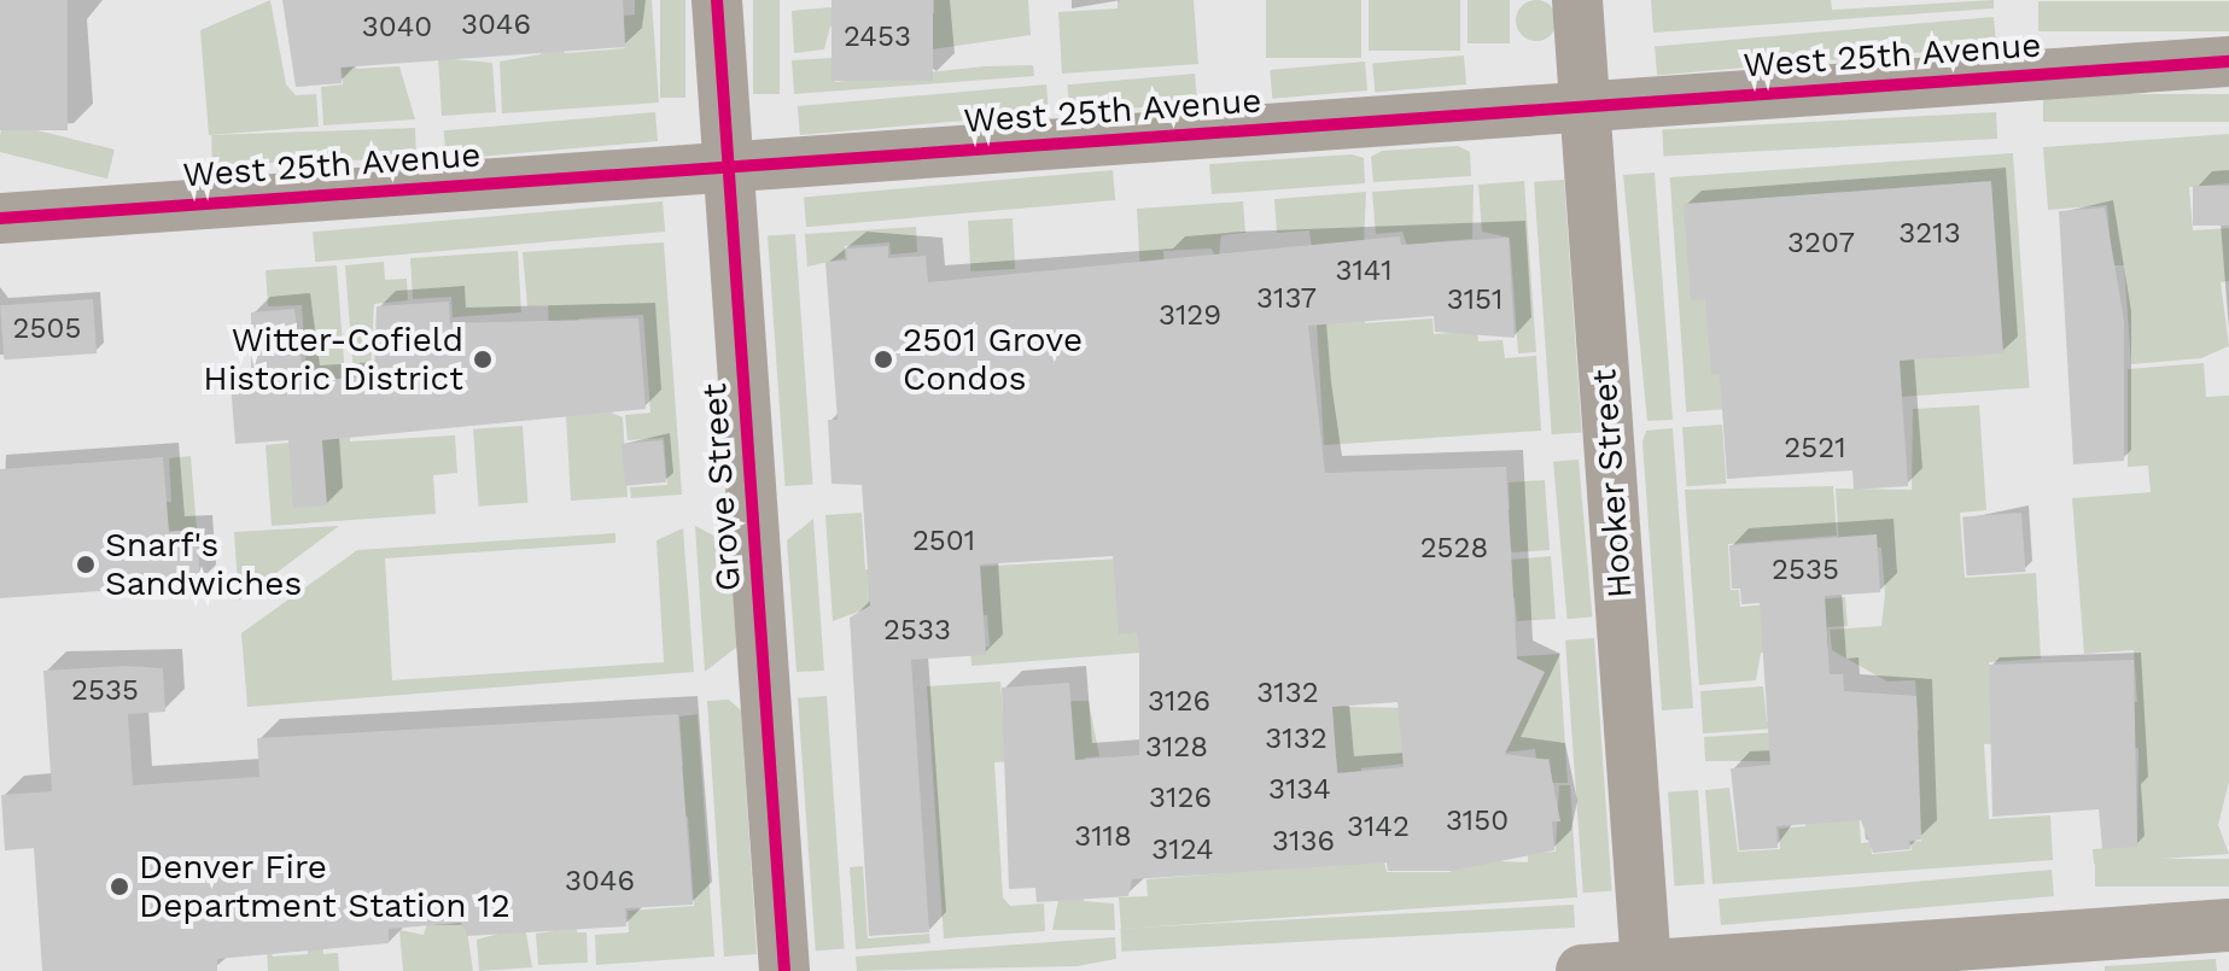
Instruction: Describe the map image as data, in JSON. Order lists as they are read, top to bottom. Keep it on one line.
{"streets":{"street":["West 25th Avenue","Hooker Street","Grove Street"]},"crossings":[["West 25th Avenue","Hooker Street"],["West 25th Avenue","Grove Street"]],"places":["Witter-Cofield Historic District","2501 Grove Condos","Snarf's Sandwiches","Denver Fire Department Station 12"],"house_numbers":["3046","3040","2453","3213","3207","3141","3137","3151","3129","2505","2521","2501","2528","2535","2533","2535","3132","3126","3132","3128","3134","3126","3150","3142","3118","3136","3124","3046"]}
